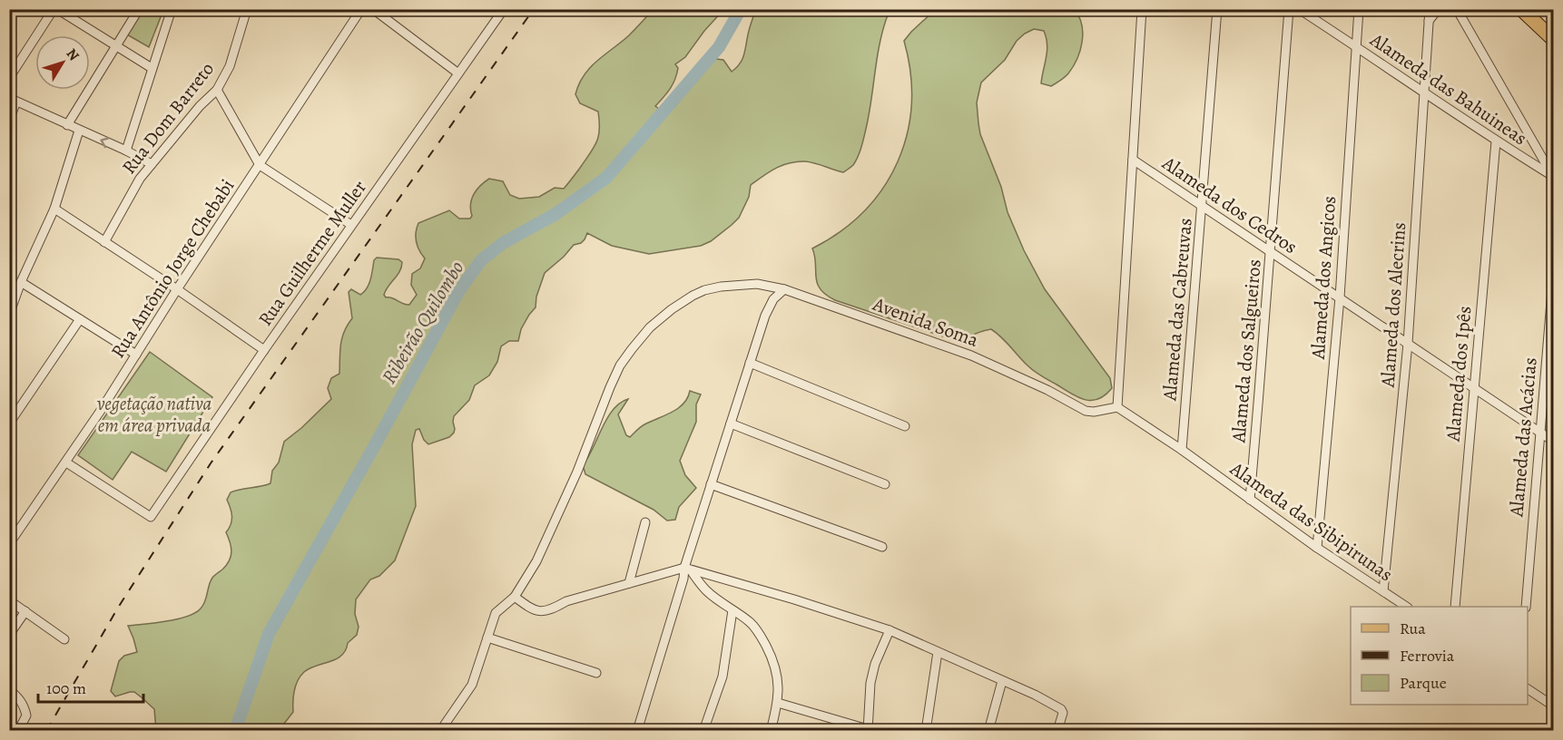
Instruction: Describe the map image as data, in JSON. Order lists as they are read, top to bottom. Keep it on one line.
{"streets":{"street":["Alameda das Bahuineas","Rua Dom Barreto","Alameda dos Cedros","Rua Guilherme Muller","Rua Antônio Jorge Chebabi","Alameda dos Angicos","Alameda dos Alecrins","Alameda das Cabreuvas","Avenida Soma","Alameda dos Salgueiros","Alameda dos Ipês","Alameda das Acácias","Alameda das Sibipirunas"]},"crossings":[["Alameda das Bahuineas","Alameda dos Angicos"],["Alameda das Bahuineas","Alameda dos Alecrins"],["Alameda das Bahuineas","Alameda dos Ipês"],["Alameda dos Cedros","Alameda dos Angicos"],["Alameda dos Cedros","Alameda dos Alecrins"],["Alameda dos Cedros","Alameda das Cabreuvas"],["Alameda dos Cedros","Alameda dos Salgueiros"],["Alameda dos Cedros","Alameda dos Ipês"],["Alameda dos Cedros","Alameda das Acácias"],["Rua Guilherme Muller","Rua Antônio Jorge Chebabi"],["Alameda dos Angicos","Alameda das Sibipirunas"],["Alameda dos Alecrins","Alameda das Sibipirunas"],["Alameda das Cabreuvas","Alameda das Sibipirunas"],["Avenida Soma","Alameda das Sibipirunas"],["Alameda dos Salgueiros","Alameda das Sibipirunas"]],"water":["Ribeirão Quilombo"],"parks":["vegetação nativa em área privada"],"legend":["Rua","Ferrovia","Parque"],"scale_bar":"100 m","north":"top right"}
